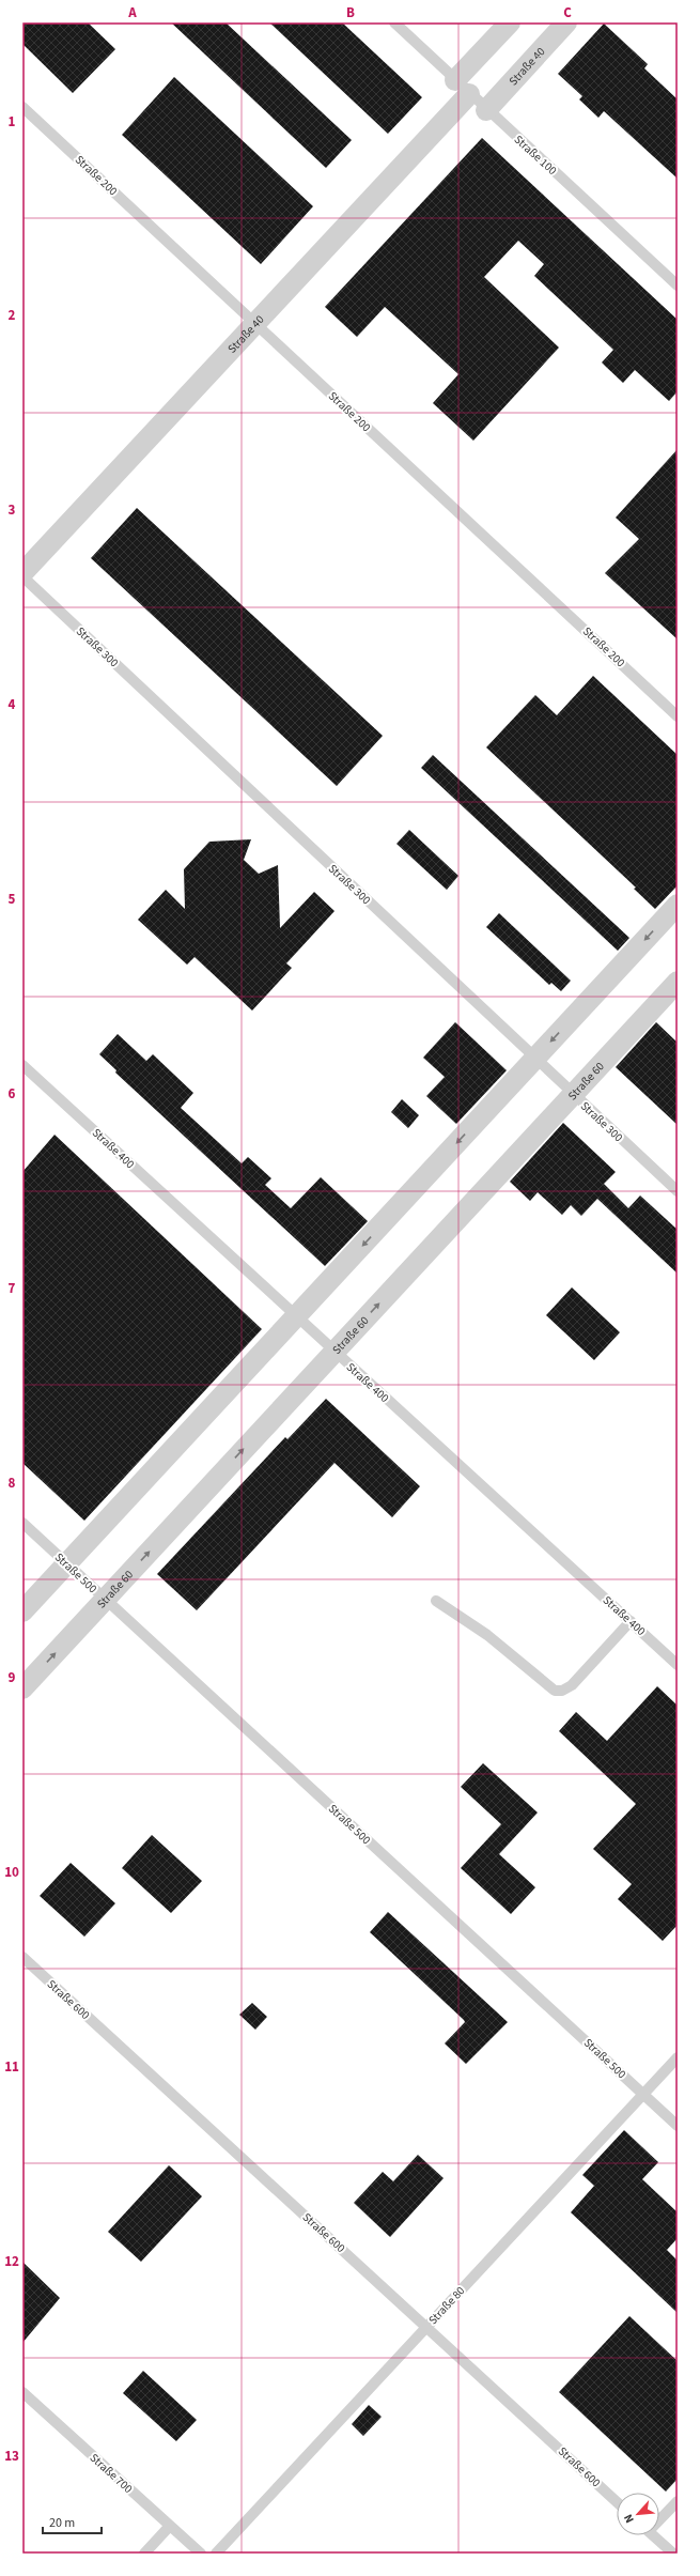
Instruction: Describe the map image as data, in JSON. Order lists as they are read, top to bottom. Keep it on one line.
{"streets":{"street":["Straße 40","Straße 60"],"lane":["Straße 100","Straße 200","Straße 300","Straße 400","Straße 500","Straße 600","Straße 80","Straße 700"]},"crossings":[["Straße 40","Straße 100"],["Straße 40","Straße 200"],["Straße 40","Straße 300"],["Straße 300","Straße 60"],["Straße 60","Straße 400"],["Straße 60","Straße 500"],["Straße 500","Straße 80"],["Straße 600","Straße 80"]],"scale_bar":"20 m","north":"bottom left","grid":{"columns":["A","B","C"],"rows":["1","2","3","4","5","6","7","8","9","10","11","12","13"]}}
